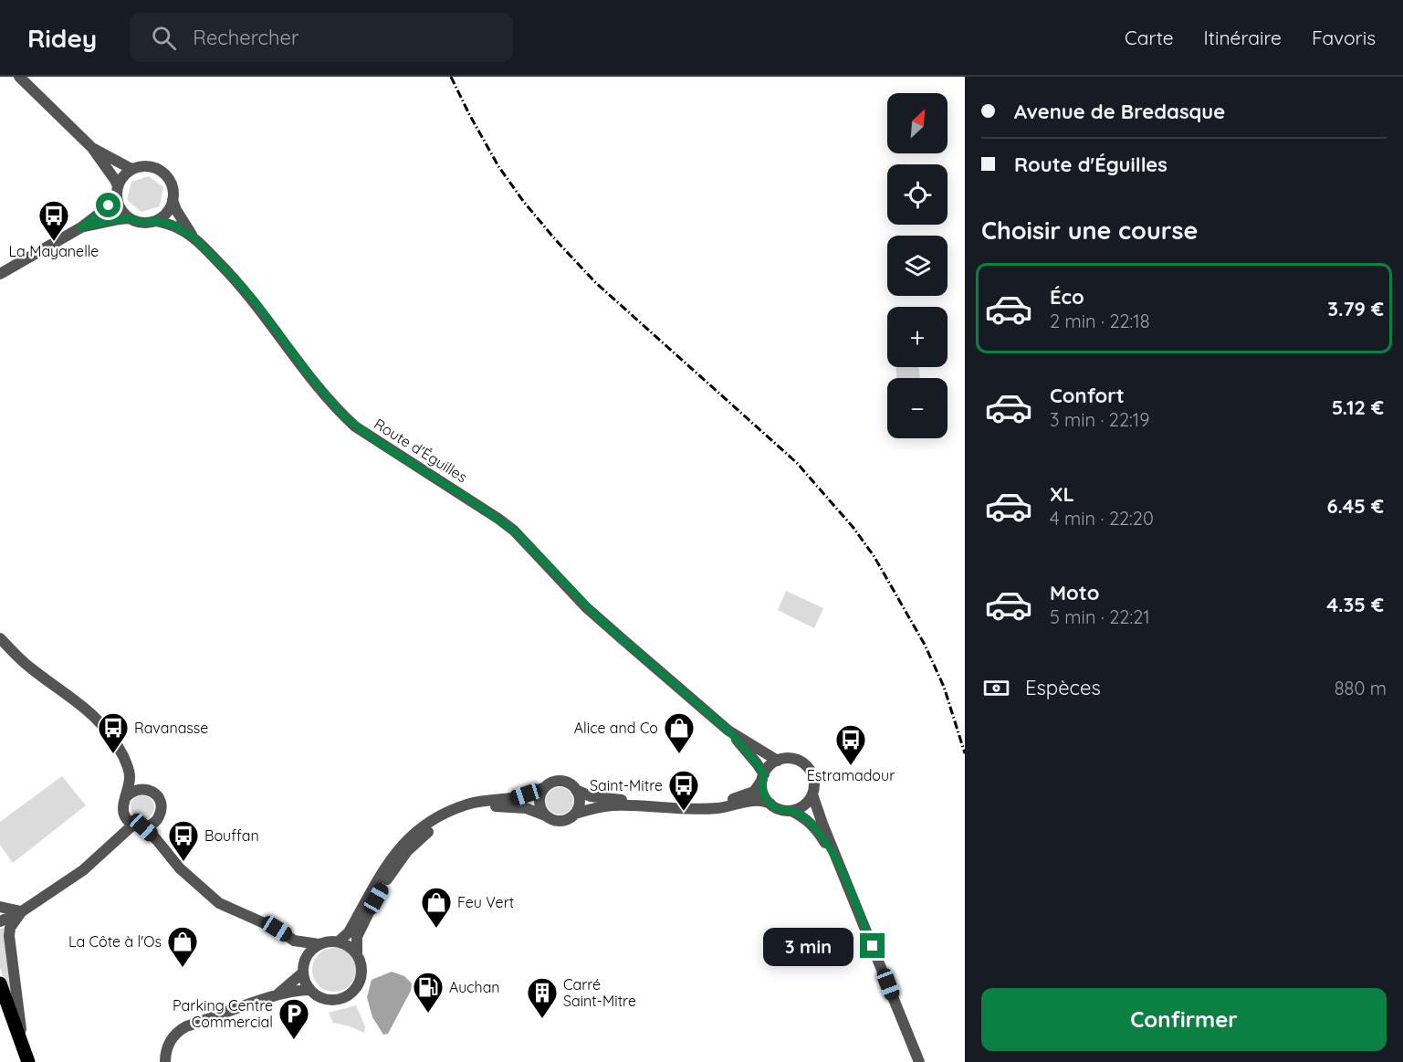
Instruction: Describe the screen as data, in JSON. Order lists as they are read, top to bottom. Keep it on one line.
{"streets":{"street":["Route d'Éguilles"]},"places":{"bus stop":["La Mayanelle","Ravanasse","Estramadour","Saint-Mitre","Bouffan"],"shop":["Alice and Co","Feu Vert","La Côte à l'Os"],"fuel station":["Auchan"],"building":["Carré Saint-Mitre"],"parking":["Parking Centre Commercial"]},"north":"top right","page":{"header":"Ridey","search":"Rechercher","nav":["Carte","Itinéraire","Favoris"],"banner":["Avenue de Bredasque","Route d'Éguilles"],"map_buttons":["+","−"],"heading":"Choisir une course","list":[{"name":"Éco","note":"2 min · 22:18","value":"3.79 €"},{"name":"Confort","note":"3 min · 22:19","value":"5.12 €"},{"name":"XL","note":"4 min · 22:20","value":"6.45 €"},{"name":"Moto","note":"5 min · 22:21","value":"4.35 €"}],"pay":["Espèces","880 m"],"bubble":"3 min","buttons":"Confirmer"}}
